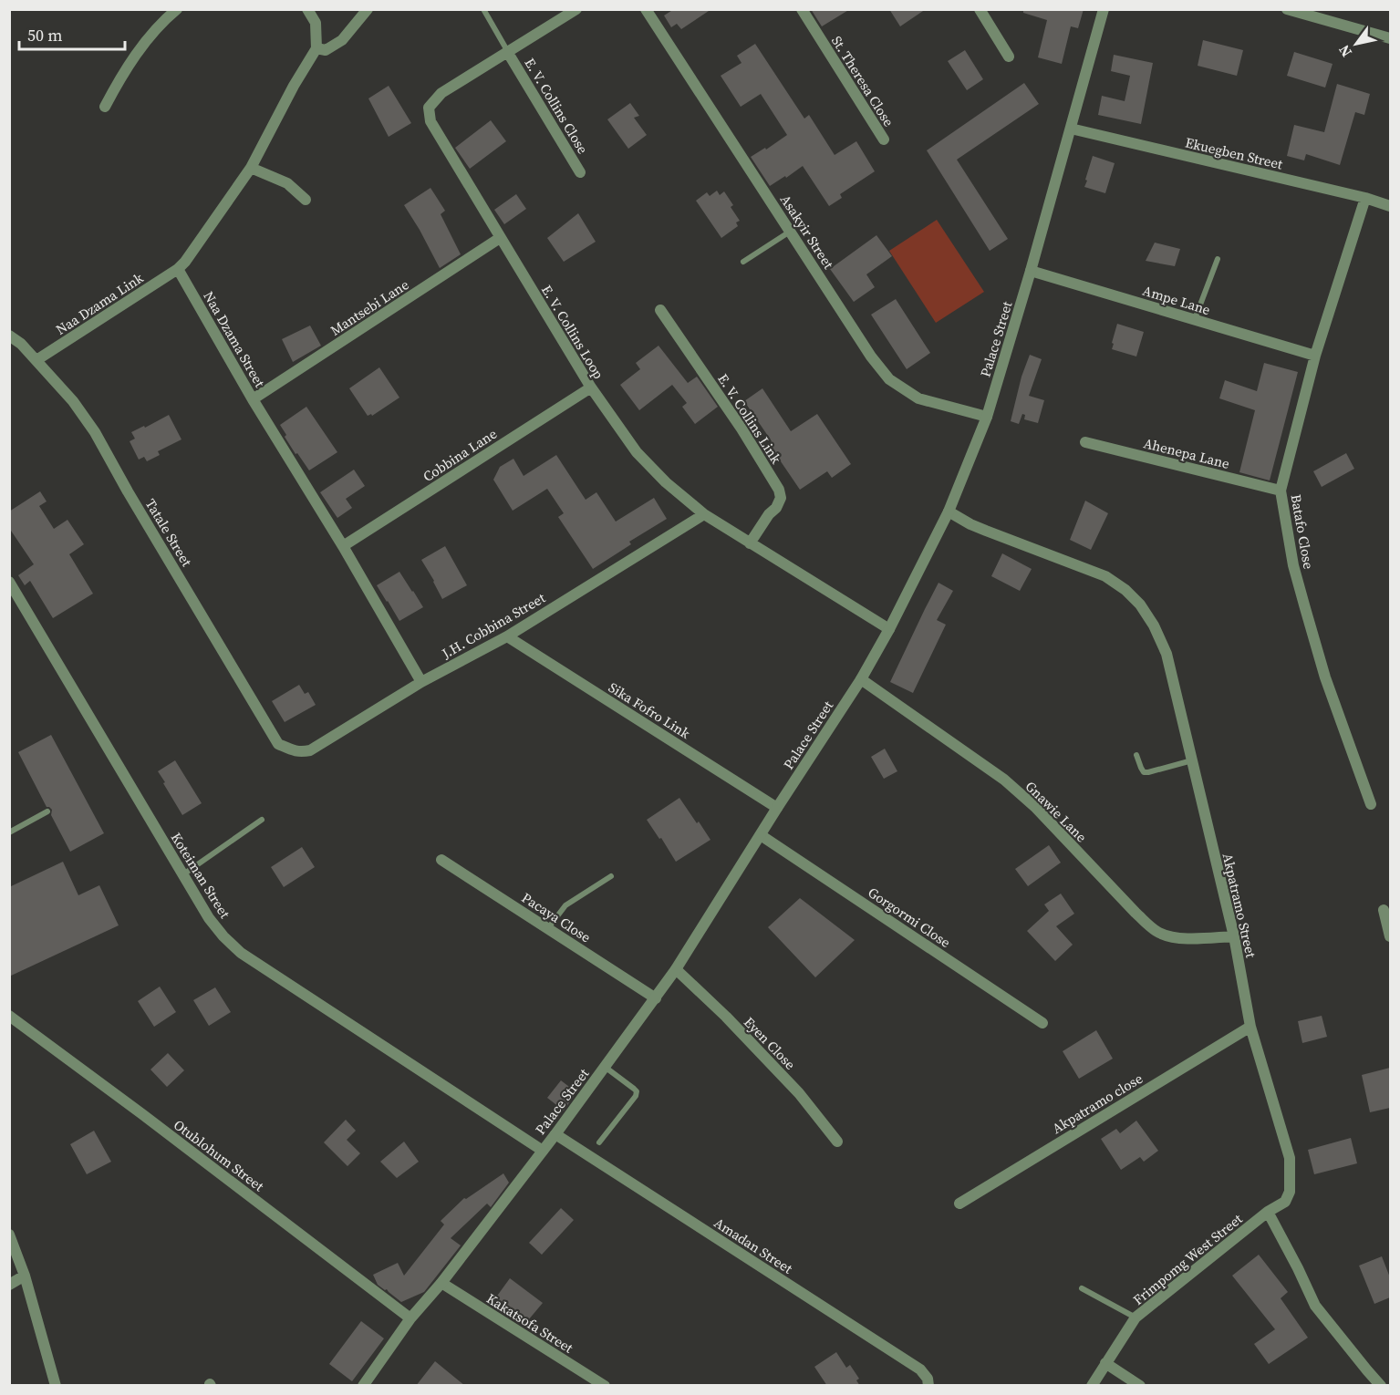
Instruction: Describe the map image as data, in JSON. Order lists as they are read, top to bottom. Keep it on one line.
{"streets":{"street":["St. Theresa Close","E. V. Collins Close","Ekuegben Street","Asakyir Street","Ampe Lane","Naa Dzama Link","Mantsebi Lane","E. V. Collins Loop","Naa Dzama Street","Palace Street","E. V. Collins Link","Ahenepa Lane","Cobbina Lane","Batafo Close","Tatale Street","J.H. Cobbina Street","Sika Fofro Link","Gnawie Lane","Koteiman Street","Akpatramo Street","Pacaya Close","Gorgormi Close","Eyen Close","Akpatramo close","Otublohum Street","Amadan Street","Frimpomg West Street","Kakatsofa Street"]},"crossings":[["E. V. Collins Close","E. V. Collins Loop"],["Ekuegben Street","Palace Street"],["Ekuegben Street","Batafo Close"],["Asakyir Street","Palace Street"],["Ampe Lane","Palace Street"],["Ampe Lane","Batafo Close"],["Naa Dzama Link","Naa Dzama Street"],["Naa Dzama Link","Tatale Street"],["Mantsebi Lane","E. V. Collins Loop"],["Mantsebi Lane","Naa Dzama Street"],["E. V. Collins Loop","Palace Street"],["E. V. Collins Loop","E. V. Collins Link"],["E. V. Collins Loop","Cobbina Lane"],["E. V. Collins Loop","J.H. Cobbina Street"],["Naa Dzama Street","Cobbina Lane"],["Naa Dzama Street","J.H. Cobbina Street"],["Palace Street","Sika Fofro Link"],["Palace Street","Gnawie Lane"],["Palace Street","Koteiman Street"],["Palace Street","Akpatramo Street"],["Palace Street","Pacaya Close"],["Palace Street","Gorgormi Close"],["Palace Street","Eyen Close"],["Palace Street","Otublohum Street"],["Palace Street","Amadan Street"],["Palace Street","Kakatsofa Street"],["Ahenepa Lane","Batafo Close"],["Tatale Street","J.H. Cobbina Street"],["J.H. Cobbina Street","Sika Fofro Link"],["Gnawie Lane","Akpatramo Street"],["Akpatramo Street","Akpatramo close"],["Akpatramo Street","Frimpomg West Street"]],"scale_bar":"50 m","north":"bottom left"}
